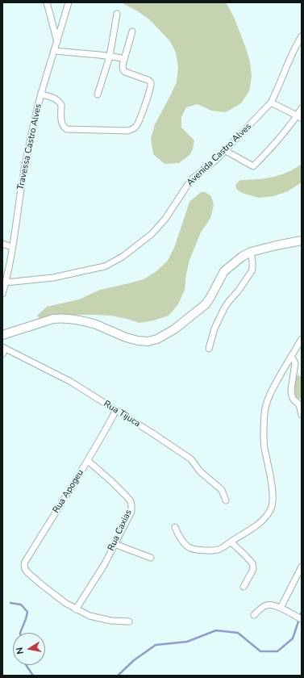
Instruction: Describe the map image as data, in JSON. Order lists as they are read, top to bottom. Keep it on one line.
{"streets":{"street":["Travessa Castro Alves","Avenida Castro Alves","Rua Tijuca","Rua Apogeu","Rua Caxias"]},"crossings":[["Travessa Castro Alves","Avenida Castro Alves"],["Rua Tijuca","Rua Apogeu"],["Rua Apogeu","Rua Caxias"]],"north":"left"}
